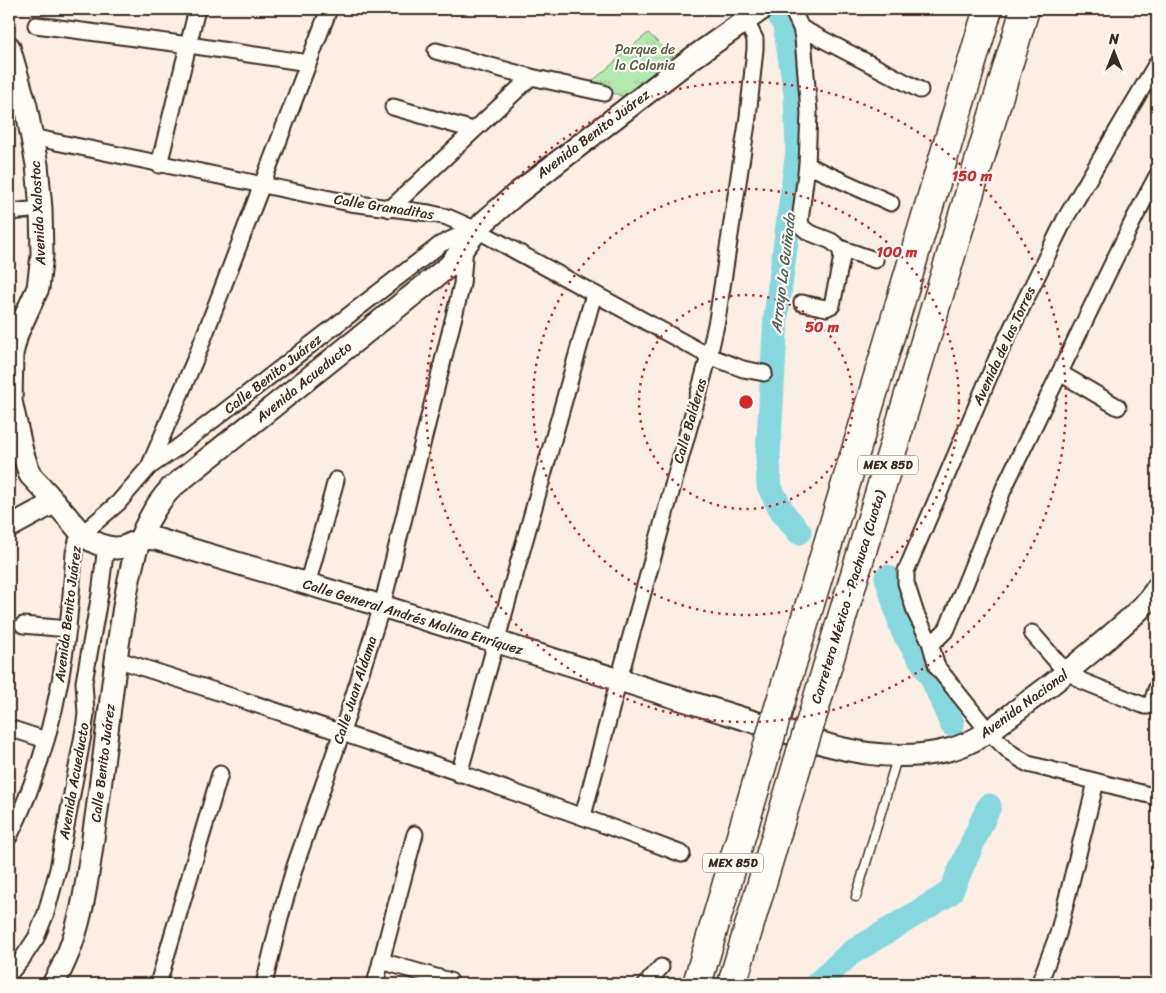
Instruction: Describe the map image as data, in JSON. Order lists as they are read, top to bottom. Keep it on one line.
{"streets":{"highway":["MEX 85D","Carretera México - Pachuca (Cuota)"],"street":["Avenida Benito Juárez","Calle Granaditas","Avenida Xalostoc","Avenida de las Torres","Calle Benito Juárez","Avenida Acueducto","Calle Balderas","Calle General Andrés Molina Enríquez","Calle Juan Aldama","Avenida Nacional"]},"crossings":[["Avenida Benito Juárez","Calle Granaditas"],["Avenida Benito Juárez","Avenida Xalostoc"],["Avenida Benito Juárez","Calle Benito Juárez"],["Avenida Benito Juárez","Avenida Acueducto"],["Avenida Benito Juárez","Calle Balderas"],["Avenida Benito Juárez","Calle Juan Aldama"],["Calle Granaditas","Avenida Xalostoc"],["Calle Granaditas","Calle Benito Juárez"],["Calle Granaditas","Avenida Acueducto"],["Calle Granaditas","Calle Balderas"],["Calle Granaditas","Calle Juan Aldama"],["Avenida Xalostoc","Calle Benito Juárez"],["Avenida de las Torres","Avenida Nacional"],["Calle Benito Juárez","Avenida Acueducto"],["Calle Benito Juárez","Calle General Andrés Molina Enríquez"],["Calle Benito Juárez","Calle Juan Aldama"],["Avenida Acueducto","Calle General Andrés Molina Enríquez"],["Avenida Acueducto","Calle Juan Aldama"],["Calle Balderas","Calle General Andrés Molina Enríquez"],["Calle General Andrés Molina Enríquez","Calle Juan Aldama"],["Calle General Andrés Molina Enríquez","Avenida Nacional"]],"water":["Arroyo La Guiñada"],"parks":["Parque de la Colonia"],"north":"top","rings":["150 m","100 m","50 m"]}
